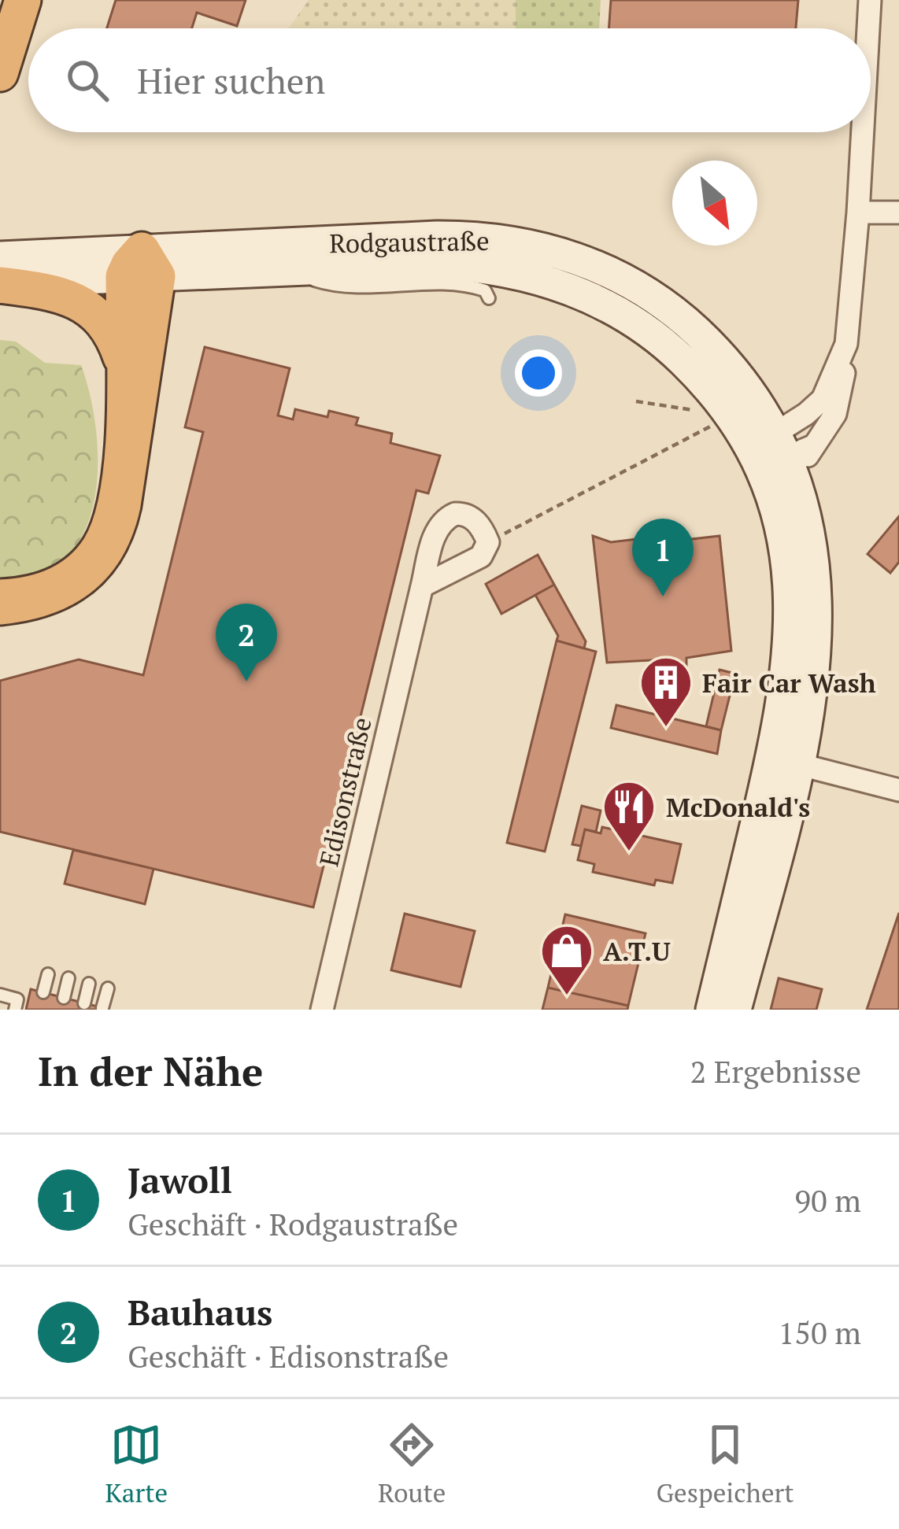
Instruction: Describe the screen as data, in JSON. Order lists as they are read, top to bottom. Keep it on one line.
{"streets":{"main road":["Rodgaustraße"],"street":["Edisonstraße"]},"places":{"building":["Fair Car Wash"],"restaurant":["McDonald's"],"shop":["A.T.U"]},"north":"bottom right","page":{"search":"Hier suchen","pins":["1","2"],"heading":["In der Nähe","2 Ergebnisse"],"list":[{"mark":"1","name":"Jawoll","note":"Geschäft · Rodgaustraße","value":"90 m"},{"mark":"2","name":"Bauhaus","note":"Geschäft · Edisonstraße","value":"150 m"}],"nav":["Karte","Route","Gespeichert"]}}
